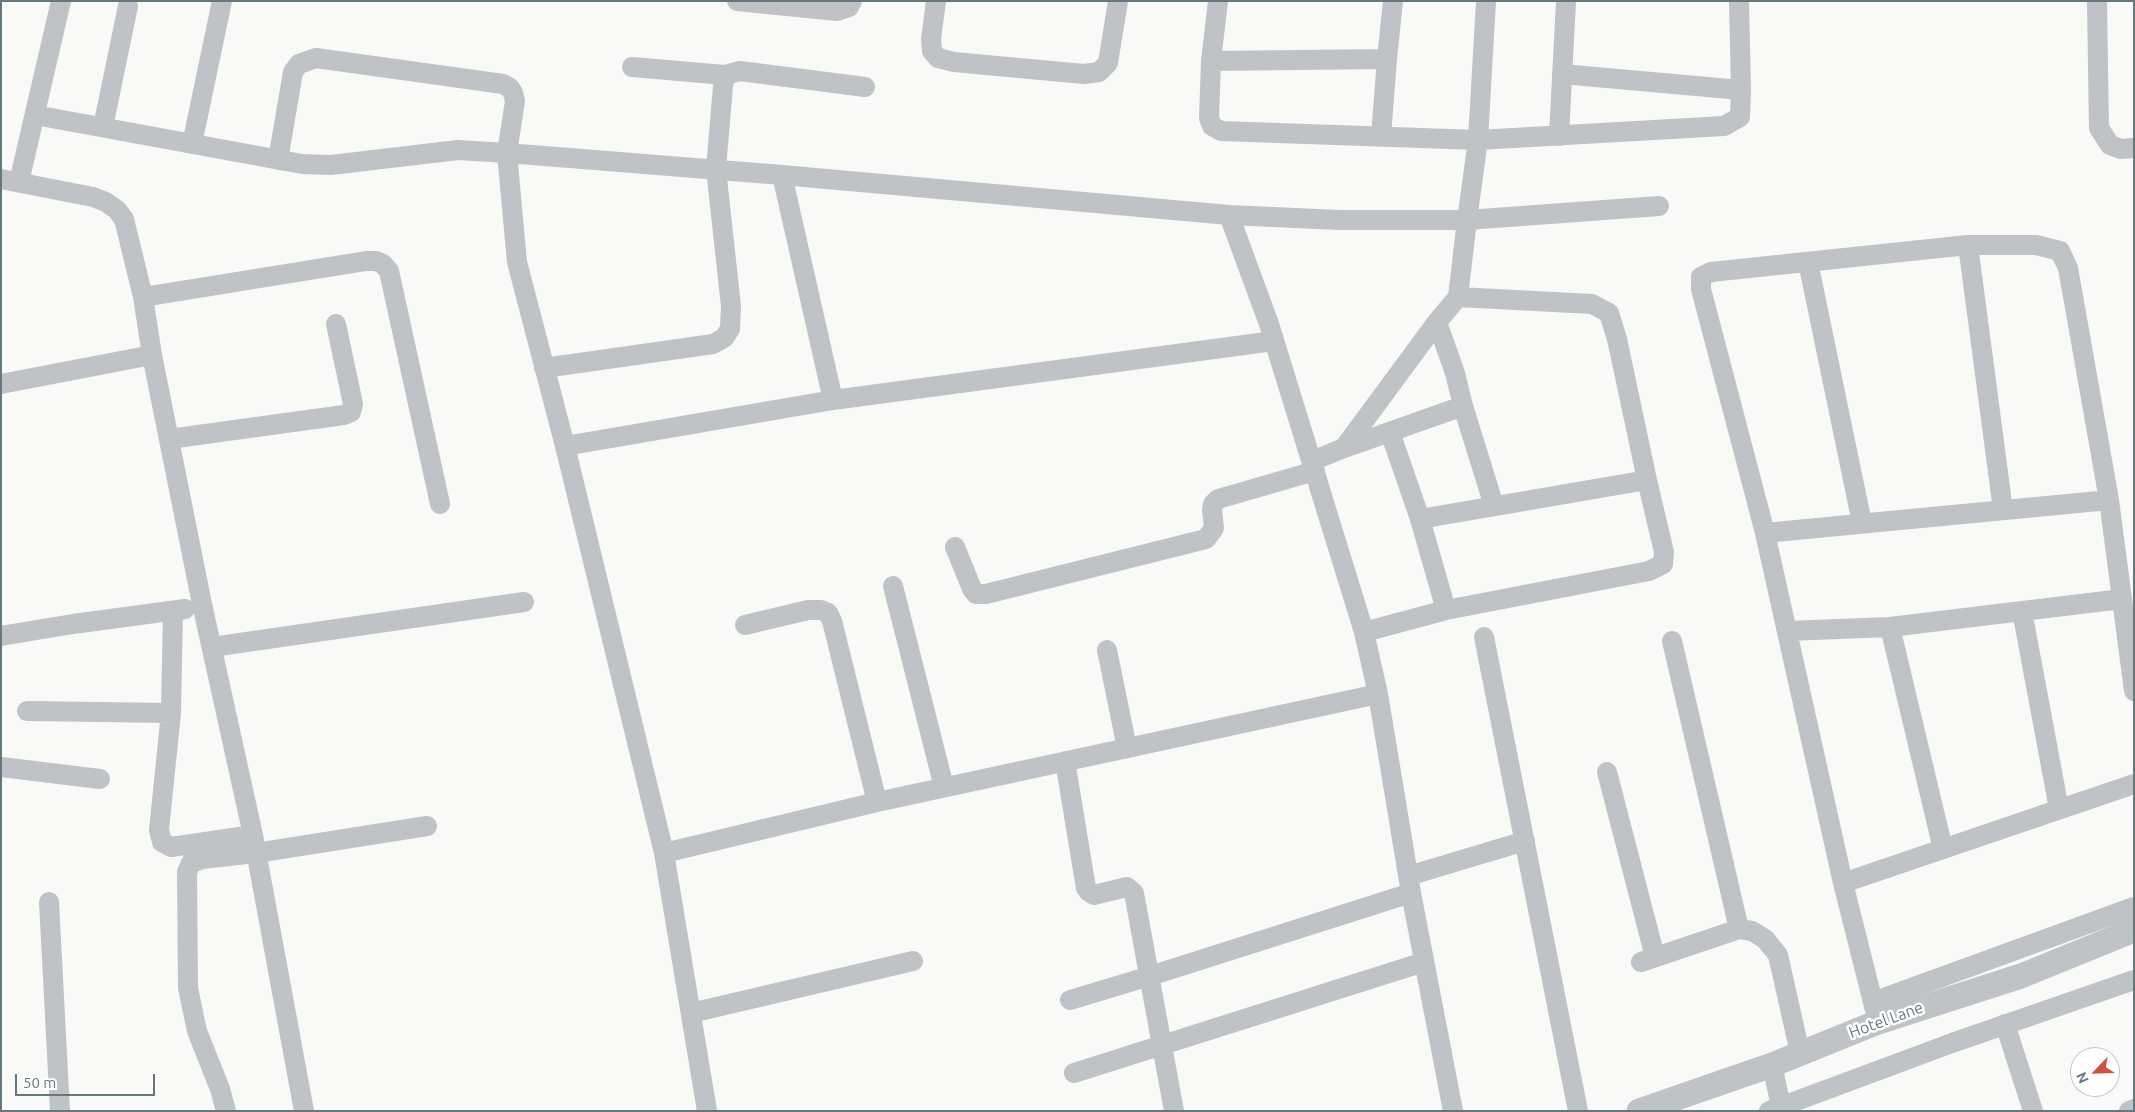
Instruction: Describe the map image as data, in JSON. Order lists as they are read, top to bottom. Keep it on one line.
{"streets":{"street":["Hotel Lane"]},"scale_bar":"50 m","north":"bottom left"}
